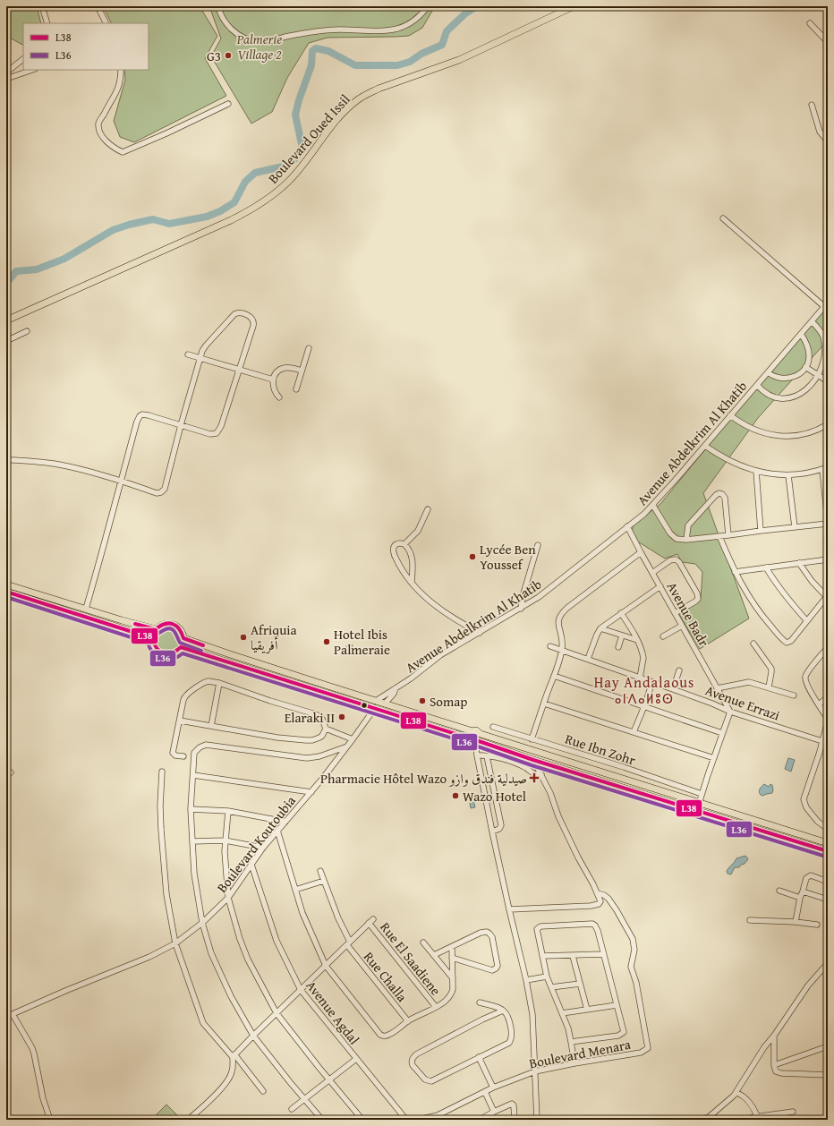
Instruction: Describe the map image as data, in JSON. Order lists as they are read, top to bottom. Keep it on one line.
{"streets":{"main road":["Boulevard Oued Issil"],"street":["Avenue Abdelkrim Al Khatib","Avenue Badr","Avenue Errazi","Rue Ibn Zohr","Boulevard Koutoubia","Rue El Saadiene","Rue Challa","Avenue Agdal","Boulevard Menara"]},"crossings":[["Avenue Abdelkrim Al Khatib","Avenue Badr"],["Avenue Badr","Avenue Errazi"],["Boulevard Koutoubia","Avenue Agdal"],["Rue El Saadiene","Rue Challa"]],"districts":["Hay Andalaous ⴰⵏⴷⴰⵍⵓⵙ"],"parks":["Palmerie Village 2"],"places":{"other":["G3","Lycée Ben Youssef","Afriquia أفريقيا","Hotel Ibis Palmeraie","Somap","Elaraki II","Wazo Hotel"],"health":["Pharmacie Hôtel Wazo صيدلية فندق وازو"]},"lines":["transit line L38","transit line L36"],"legend":["L38","L36"]}
